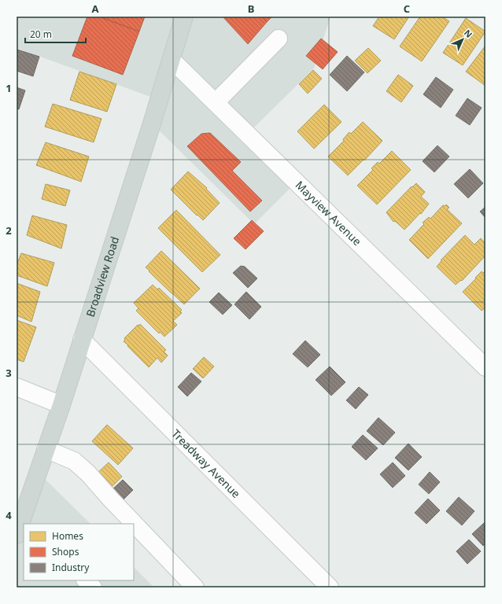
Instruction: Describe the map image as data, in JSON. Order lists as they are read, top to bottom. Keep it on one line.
{"streets":{"main road":["Broadview Road"],"street":["Mayview Avenue","Treadway Avenue"]},"crossings":[["Mayview Avenue","Broadview Road"],["Broadview Road","Treadway Avenue"]],"legend":["Homes","Shops","Industry"],"scale_bar":"20 m","north":"top right","grid":{"columns":["A","B","C"],"rows":["1","2","3","4"]}}
